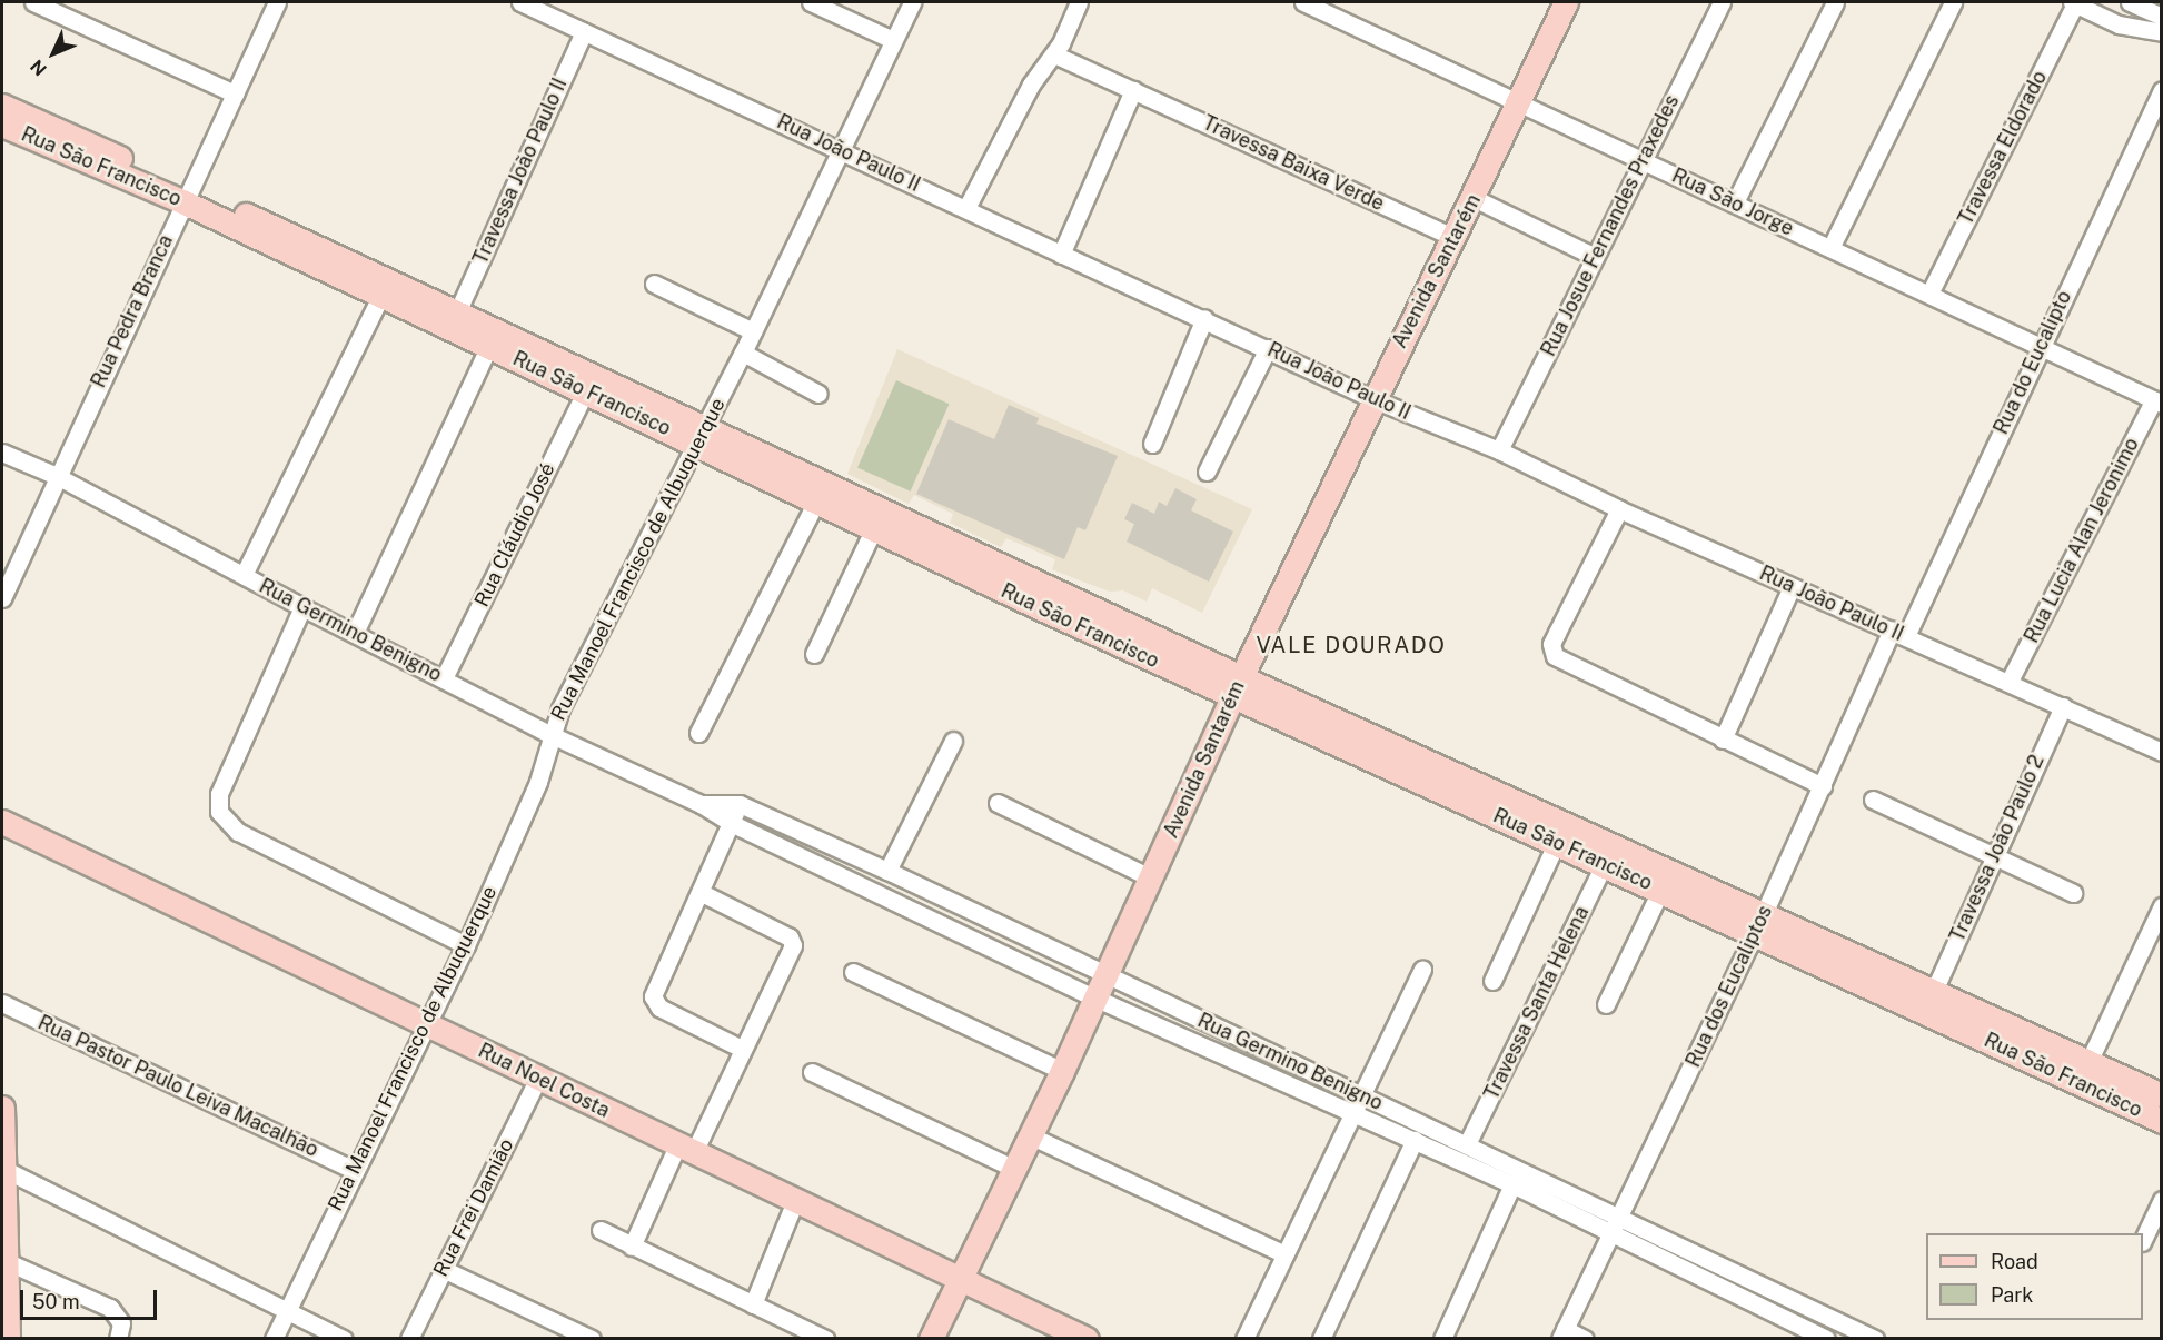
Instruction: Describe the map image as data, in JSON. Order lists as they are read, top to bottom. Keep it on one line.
{"streets":{"street":["Travessa Eldorado","Rua João Paulo II","Travessa Baixa Verde","Rua São Francisco","Travessa João Paulo II","Rua São Jorge","Rua Josue Fernandes Praxedes","Avenida Santarém","Rua Pedra Branca","Rua do Eucalipto","Rua Cláudio José","Rua Lucia Alan Jeronimo","Rua Manoel Francisco de Albuquerque","Rua Germino Benigno","Travessa João Paulo 2","Rua dos Eucaliptos","Travessa Santa Helena","Rua Noel Costa","Rua Pastor Paulo Leiva Macalhão","Rua Frei Damião"]},"crossings":[["Travessa Eldorado","Rua São Jorge"],["Rua João Paulo II","Travessa João Paulo II"],["Rua João Paulo II","Rua Josue Fernandes Praxedes"],["Rua João Paulo II","Avenida Santarém"],["Rua João Paulo II","Rua do Eucalipto"],["Rua João Paulo II","Rua Lucia Alan Jeronimo"],["Rua João Paulo II","Rua Manoel Francisco de Albuquerque"],["Rua João Paulo II","Travessa João Paulo 2"],["Rua João Paulo II","Rua dos Eucaliptos"],["Travessa Baixa Verde","Avenida Santarém"],["Rua São Francisco","Travessa João Paulo II"],["Rua São Francisco","Avenida Santarém"],["Rua São Francisco","Rua Pedra Branca"],["Rua São Francisco","Rua Cláudio José"],["Rua São Francisco","Rua Manoel Francisco de Albuquerque"],["Rua São Francisco","Travessa João Paulo 2"],["Rua São Francisco","Rua dos Eucaliptos"],["Rua São Francisco","Travessa Santa Helena"],["Rua São Jorge","Rua Josue Fernandes Praxedes"],["Rua São Jorge","Avenida Santarém"],["Rua São Jorge","Rua do Eucalipto"],["Rua São Jorge","Rua Lucia Alan Jeronimo"],["Avenida Santarém","Rua Germino Benigno"],["Avenida Santarém","Rua Noel Costa"],["Rua Pedra Branca","Rua Germino Benigno"],["Rua do Eucalipto","Rua dos Eucaliptos"],["Rua Cláudio José","Rua Germino Benigno"],["Rua Manoel Francisco de Albuquerque","Rua Germino Benigno"],["Rua Manoel Francisco de Albuquerque","Rua Noel Costa"],["Rua Manoel Francisco de Albuquerque","Rua Pastor Paulo Leiva Macalhão"],["Rua Germino Benigno","Rua dos Eucaliptos"],["Rua Germino Benigno","Travessa Santa Helena"],["Rua Noel Costa","Rua Frei Damião"]],"districts":["VALE DOURADO"],"legend":["Road","Park"],"scale_bar":"50 m","north":"bottom left"}
